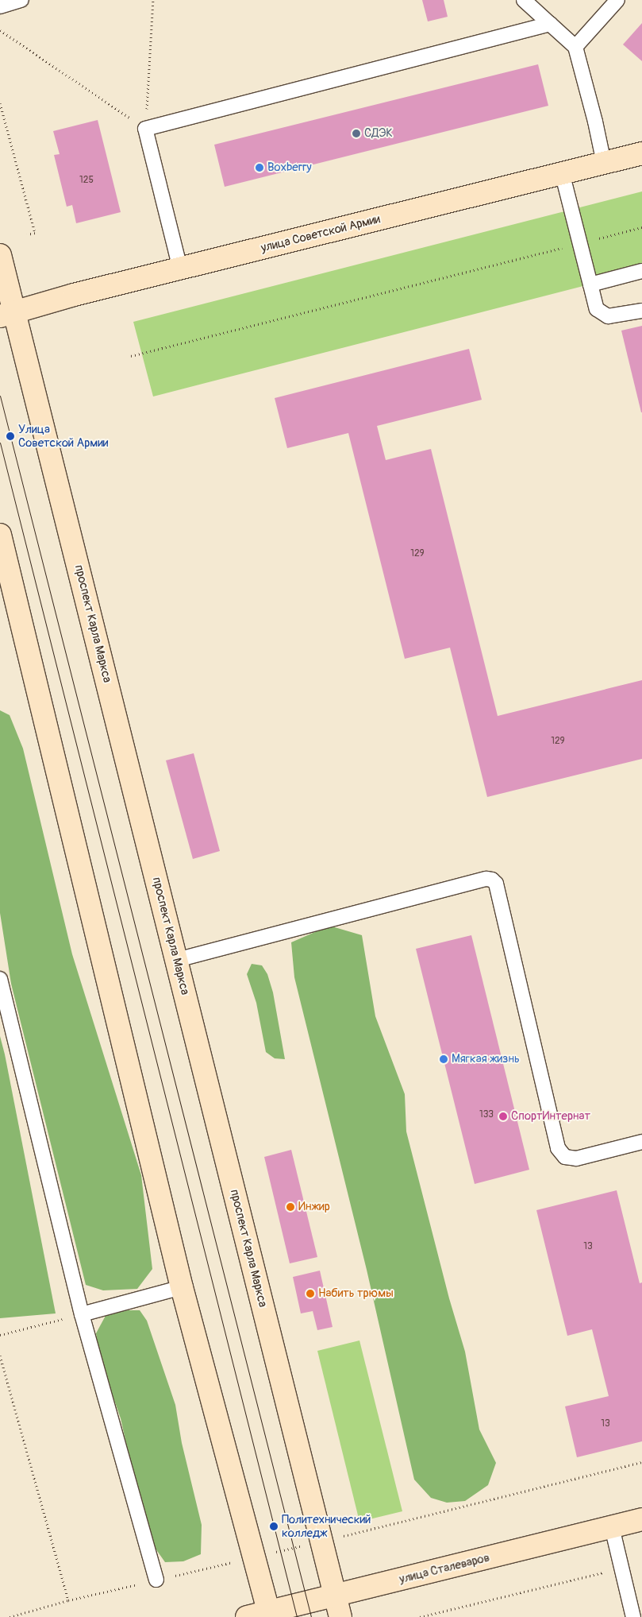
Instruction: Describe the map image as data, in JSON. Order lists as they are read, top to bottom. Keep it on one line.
{"streets":{"main road":["улица Советской Армии","проспект Карла Маркса","улица Сталеваров"]},"crossings":[["улица Советской Армии","проспект Карла Маркса"],["проспект Карла Маркса","улица Сталеваров"]],"places":["СДЭК","Boxberry","Улица Советской Армии","Мягкая жизнь","СпортИнтернат","Инжир","Набить трюмы","Политехнический колледж"],"house_numbers":["125","129","129","133","13","13"]}
